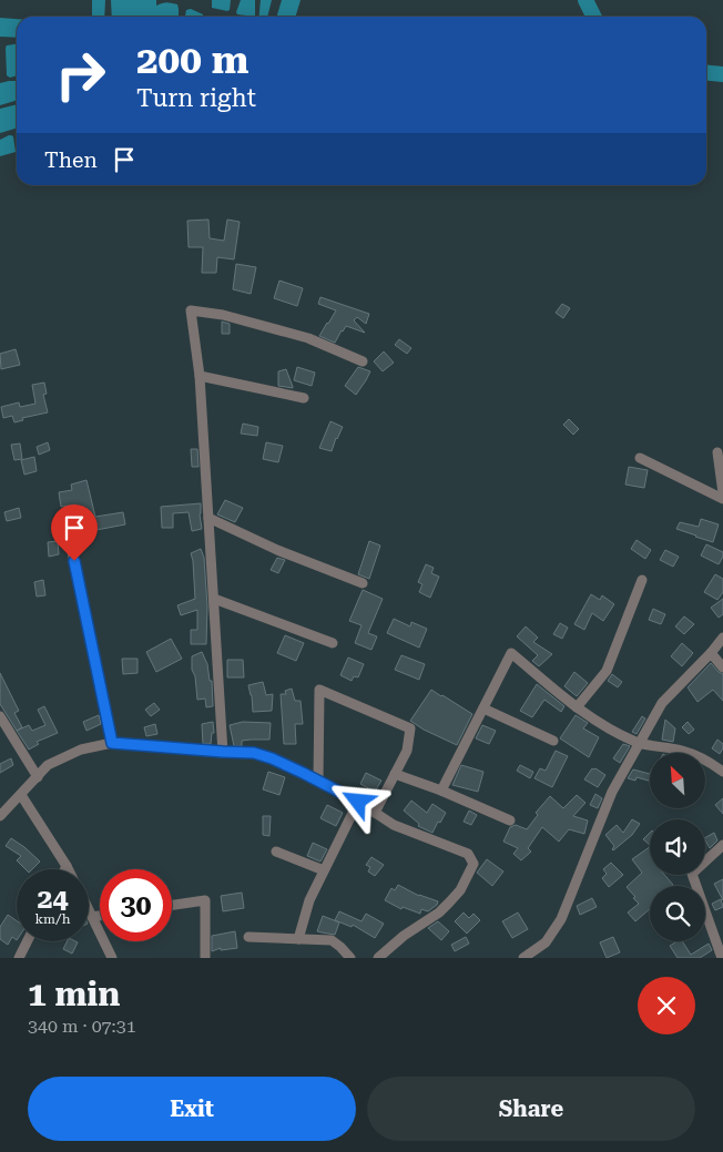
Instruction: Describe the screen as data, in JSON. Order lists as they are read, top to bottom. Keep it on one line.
{"north":"top left","page":{"turn":["200 m","Turn right"],"then":"Then","speed":"24 km/h","limit":"30","heading":["1 min","340 m · 07:31"],"buttons":["Exit","Share"]}}
